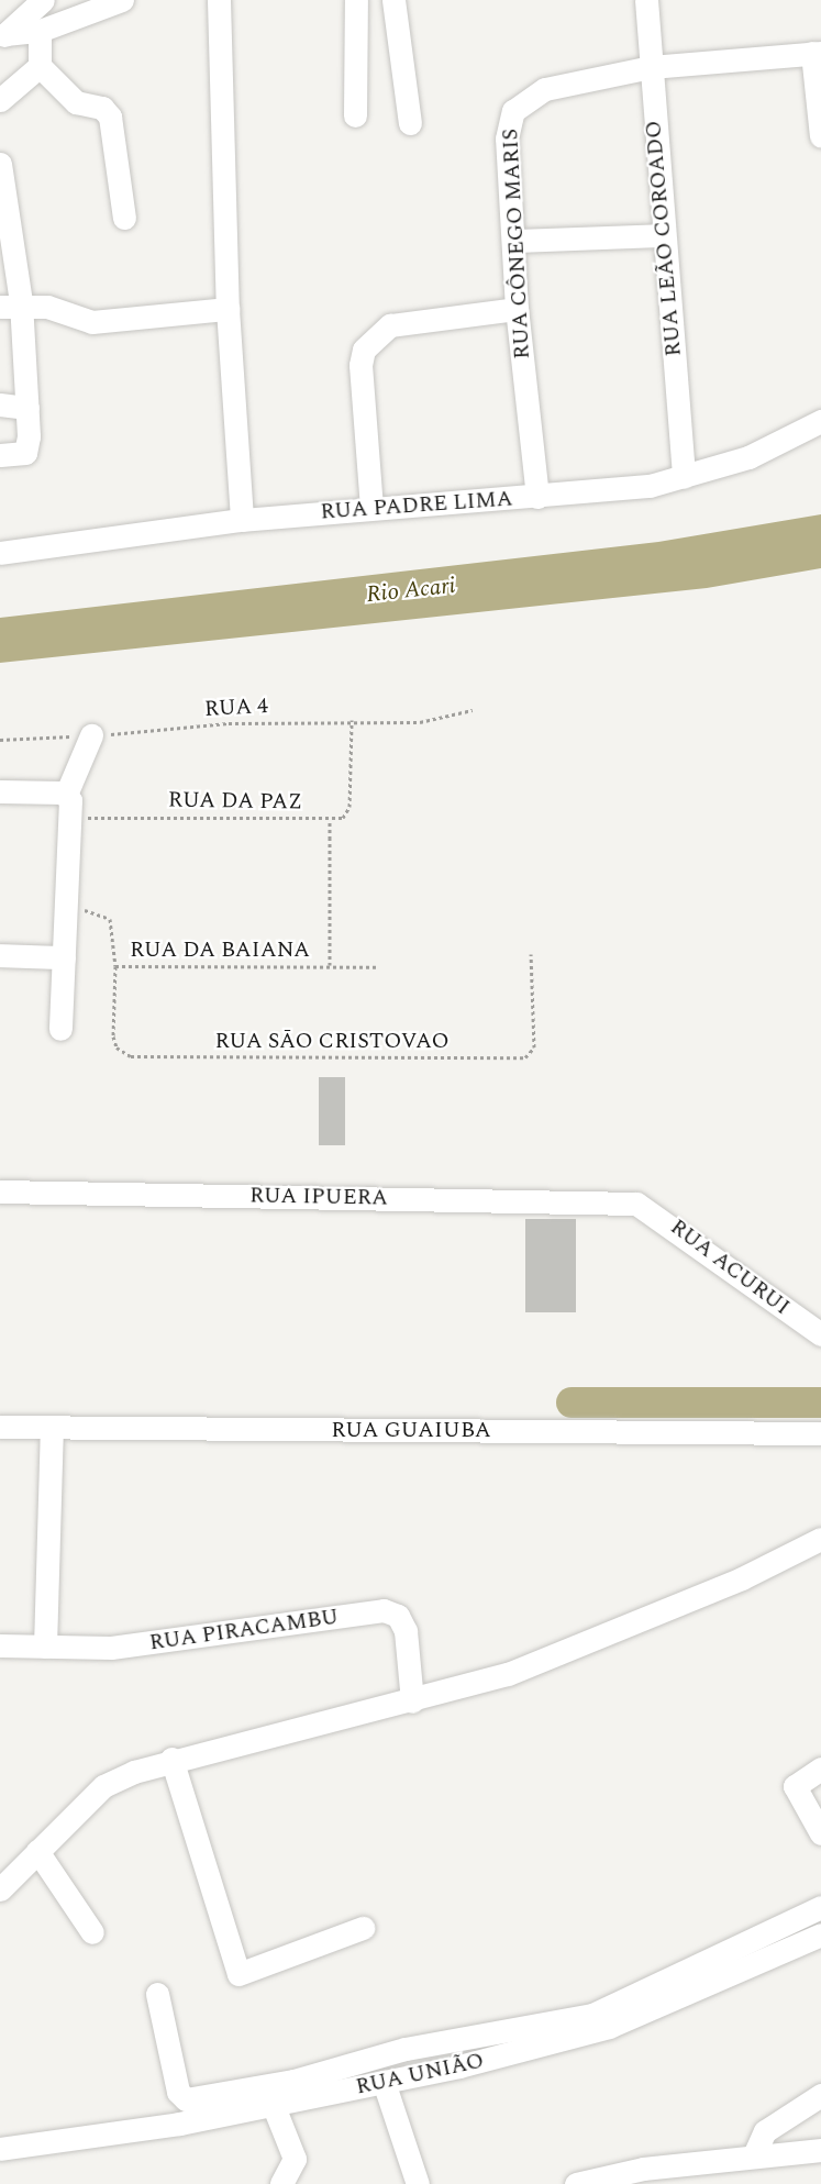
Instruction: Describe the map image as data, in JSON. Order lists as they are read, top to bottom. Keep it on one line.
{"streets":{"street":["RUA LEÃO COROADO","RUA CÔNEGO MARIS","RUA PADRE LIMA","RUA IPUERA","RUA ACURUI","RUA GUAIUBA","RUA PIRACAMBU","RUA UNIÃO"],"path":["RUA 4","RUA DA PAZ","RUA DA BAIANA","RUA SĀO CRISTOVAO"]},"crossings":[["RUA LEÃO COROADO","RUA CÔNEGO MARIS"],["RUA LEÃO COROADO","RUA PADRE LIMA"],["RUA CÔNEGO MARIS","RUA PADRE LIMA"],["RUA 4","RUA DA PAZ"],["RUA DA BAIANA","RUA SĀO CRISTOVAO"],["RUA IPUERA","RUA ACURUI"]],"water":["Rio Acari"]}
